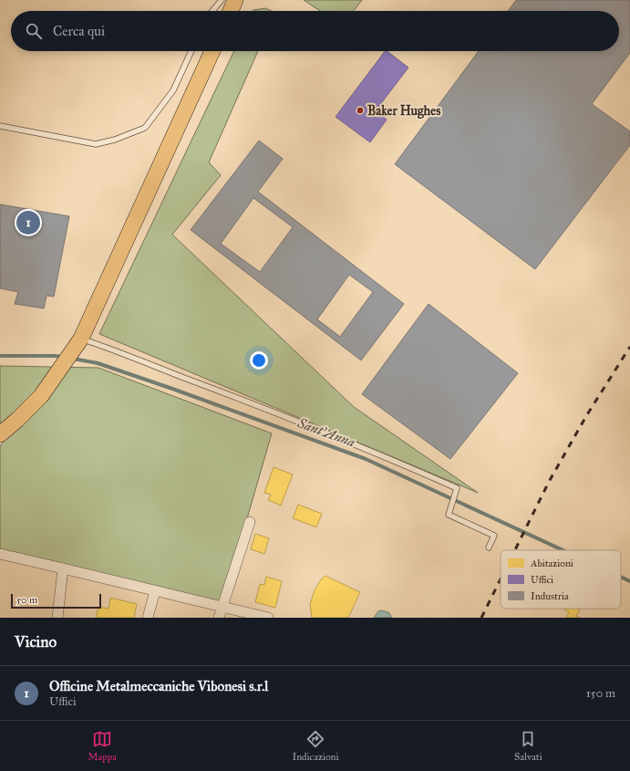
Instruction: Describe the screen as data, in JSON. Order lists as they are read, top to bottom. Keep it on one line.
{"water":["Sant'Anna"],"places":["Baker Hughes"],"legend":["Abitazioni","Uffici","Industria"],"scale_bar":"50 m","page":{"search":"Cerca qui","pins":"1","scale":"50 m","heading":"Vicino","list":[{"mark":"1","name":"Officine Metalmeccaniche Vibonesi s.r.l","note":"Uffici","value":"150 m"}],"nav":["Mappa","Indicazioni","Salvati"]}}
